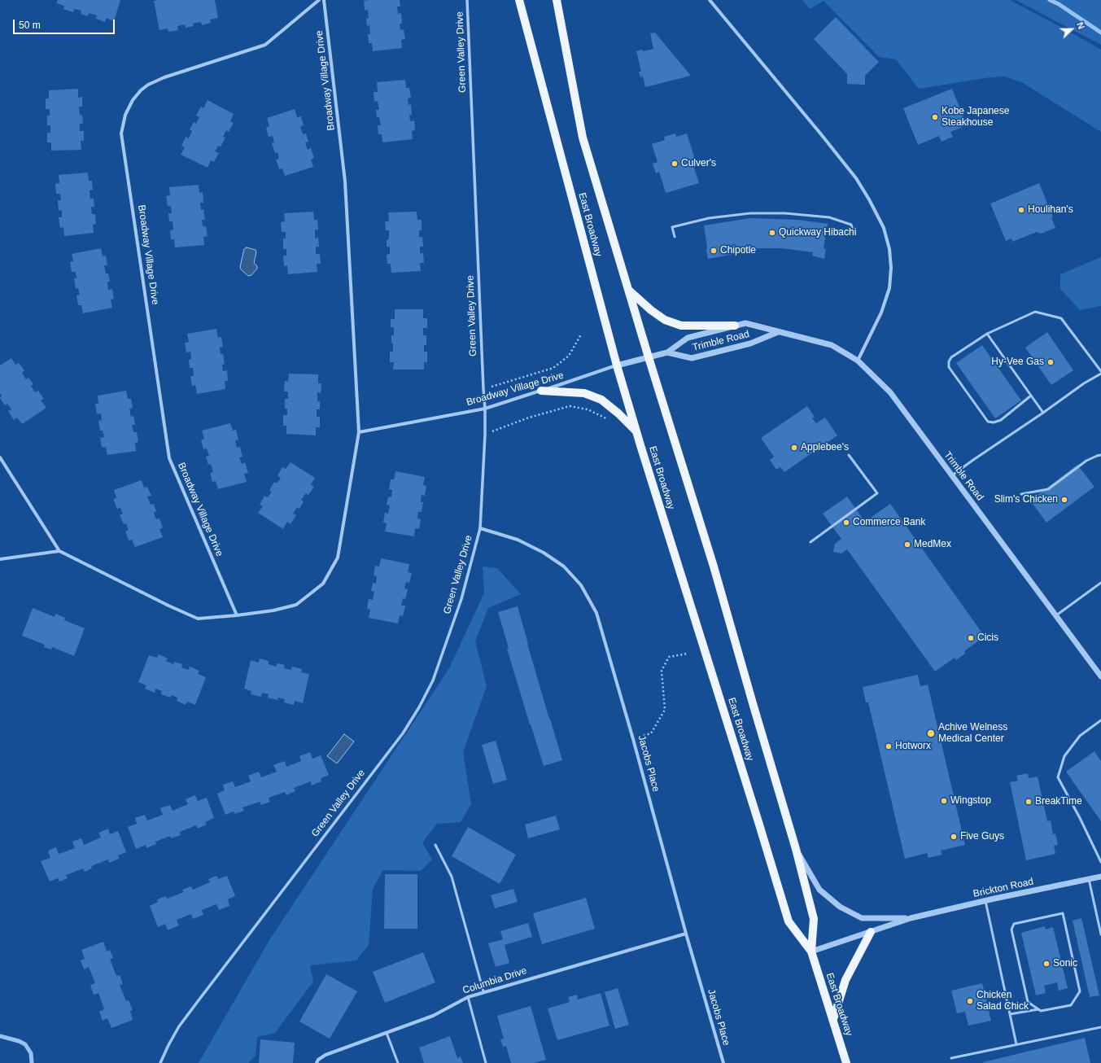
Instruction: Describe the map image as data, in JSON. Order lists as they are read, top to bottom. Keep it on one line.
{"streets":{"main road":["East Broadway"],"street":["Green Valley Drive","Broadway Village Drive","Trimble Road","Jacobs Place","Brickton Road","Columbia Drive"]},"crossings":[["Green Valley Drive","Broadway Village Drive"],["Green Valley Drive","Jacobs Place"],["Broadway Village Drive","East Broadway"],["Broadway Village Drive","Trimble Road"],["East Broadway","Trimble Road"],["East Broadway","Brickton Road"],["Jacobs Place","Columbia Drive"]],"places":["Kobe Japanese Steakhouse","Culver's","Houlihan's","Quickway Hibachi","Chipotle","Hy-Vee Gas","Applebee's","Slim's Chicken","Commerce Bank","MedMex","Cicis","Achive Welness Medical Center","Hotworx","Wingstop","BreakTime","Five Guys","Sonic","Chicken Salad Chick"],"scale_bar":"50 m","north":"right"}
